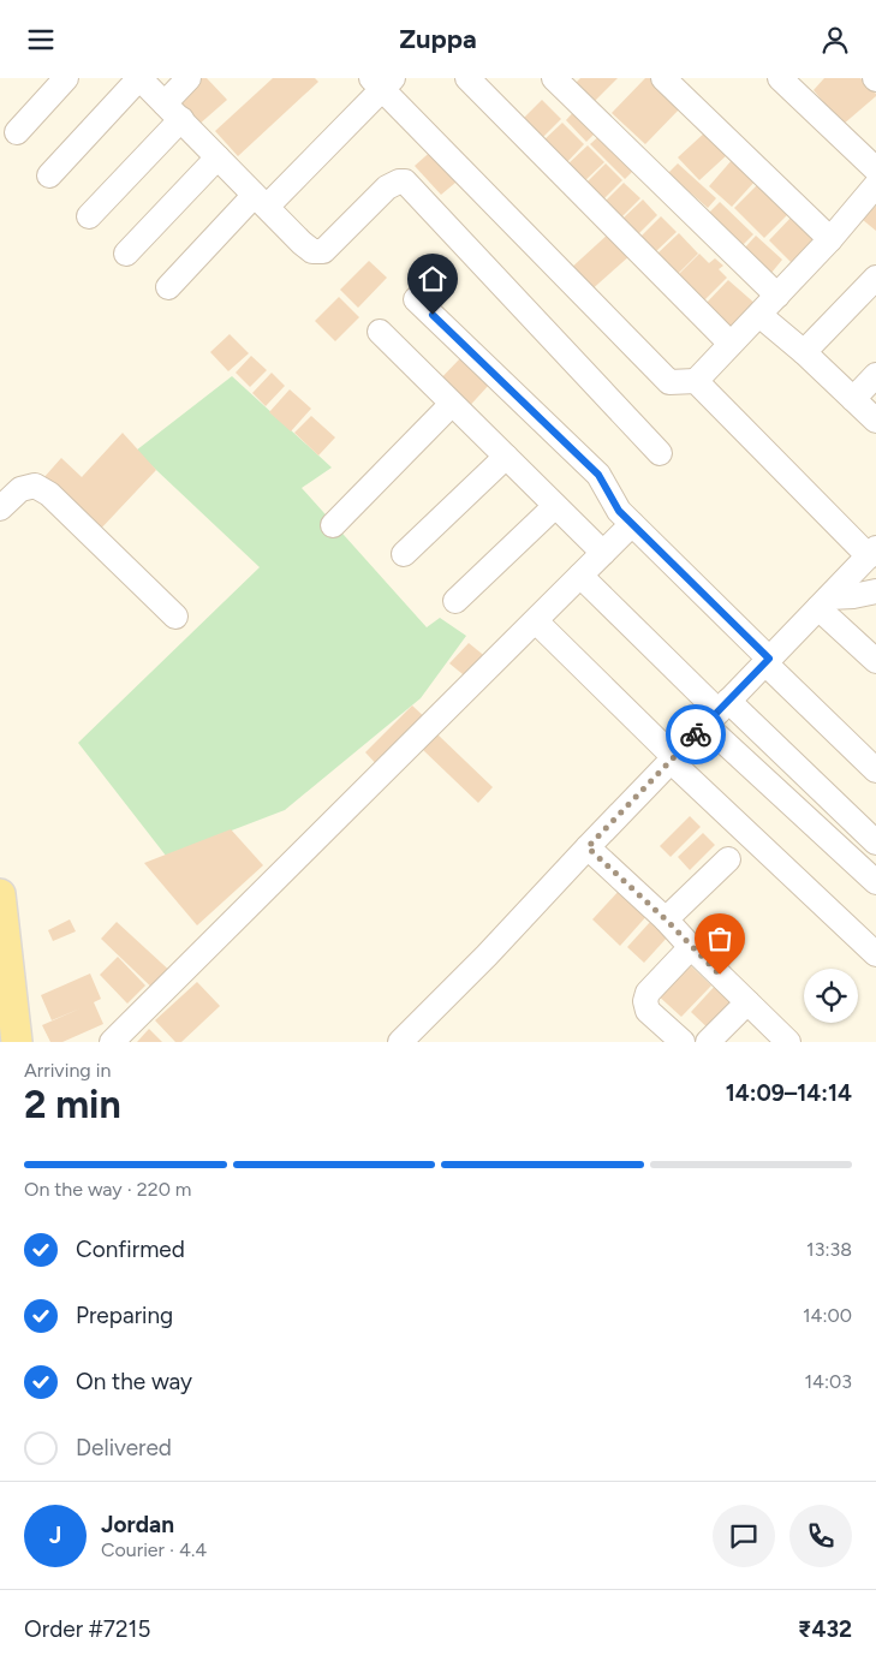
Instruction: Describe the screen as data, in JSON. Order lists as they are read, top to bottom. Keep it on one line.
{"page":{"header":"Zuppa","heading":["2 min","Arriving in","14:09–14:14"],"panel":["Jordan","Courier · 4.4","Order #7215","₹432"],"bar":"On the way · 220 m","list":[["Confirmed","13:38"],["Preparing","14:00"],["On the way","14:03"],"Delivered"],"round":"J"}}
